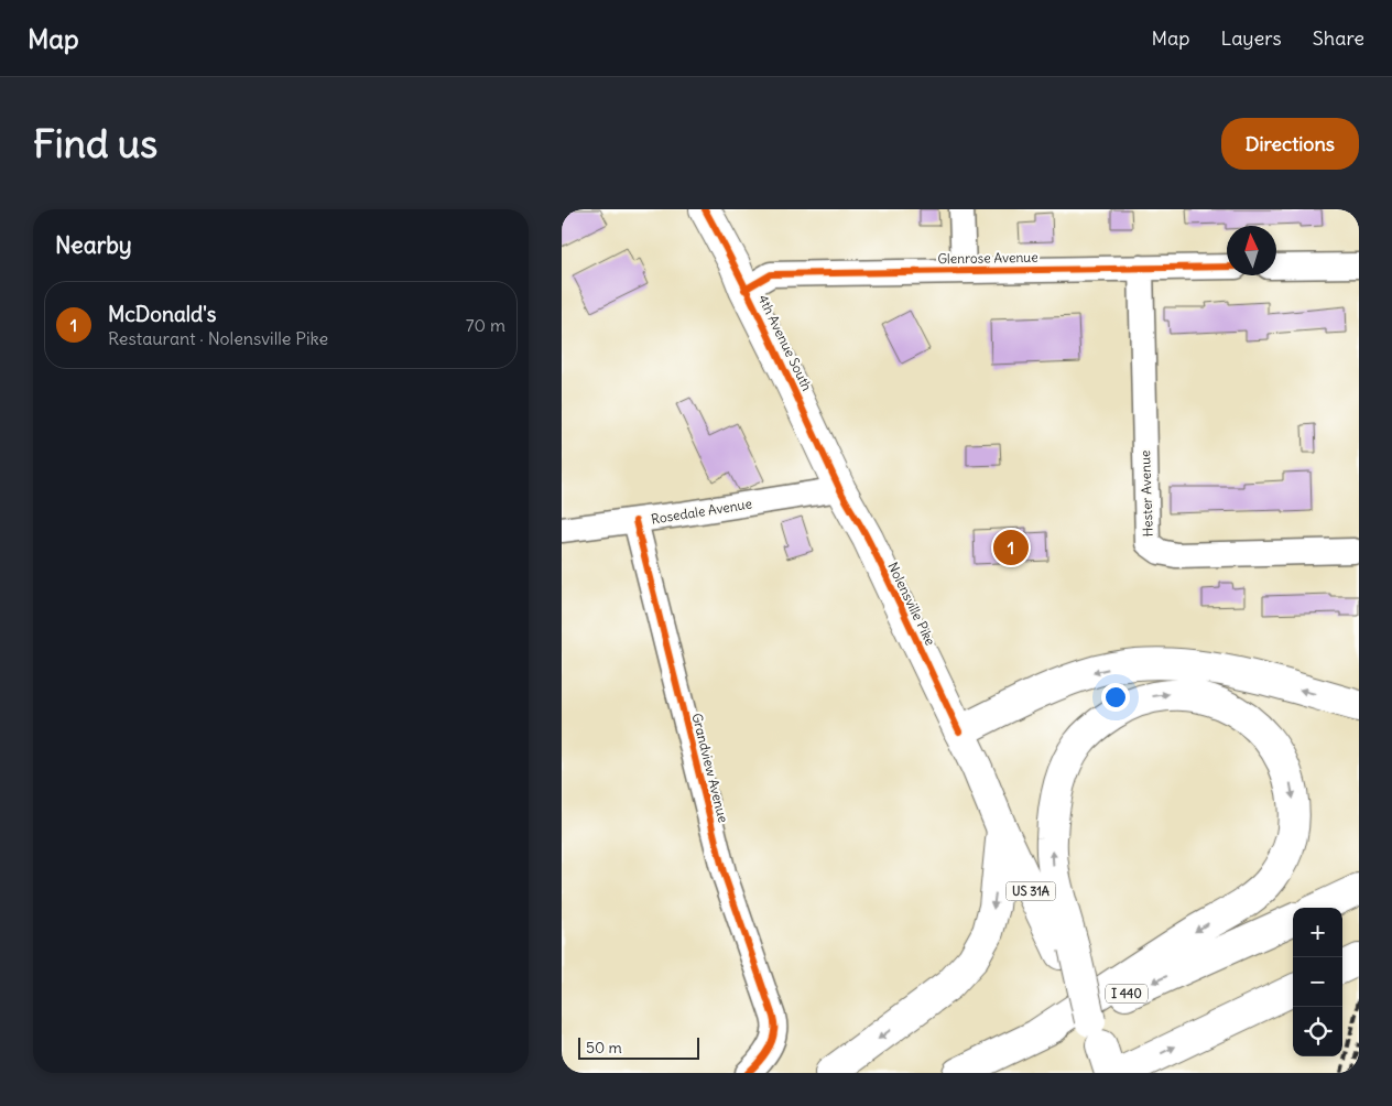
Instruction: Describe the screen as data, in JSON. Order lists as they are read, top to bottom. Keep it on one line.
{"streets":{"main road":["4th Avenue South","Nolensville Pike","US 31A","I 440"],"street":["Glenrose Avenue","Hester Avenue","Rosedale Avenue","Grandview Avenue"]},"crossings":[["Glenrose Avenue","4th Avenue South"],["Glenrose Avenue","Hester Avenue"],["4th Avenue South","Rosedale Avenue"],["4th Avenue South","Nolensville Pike"],["Rosedale Avenue","Nolensville Pike"],["Rosedale Avenue","Grandview Avenue"]],"scale_bar":"50 m","north":"top","page":{"header":"Map","nav":["Map","Layers","Share"],"buttons":"Directions","title":"Find us","heading":"Nearby","list":[{"mark":"1","name":"McDonald's","note":"Restaurant · Nolensville Pike","value":"70 m"}],"pins":"1","map_buttons":["+","−"],"scale":"50 m"}}
